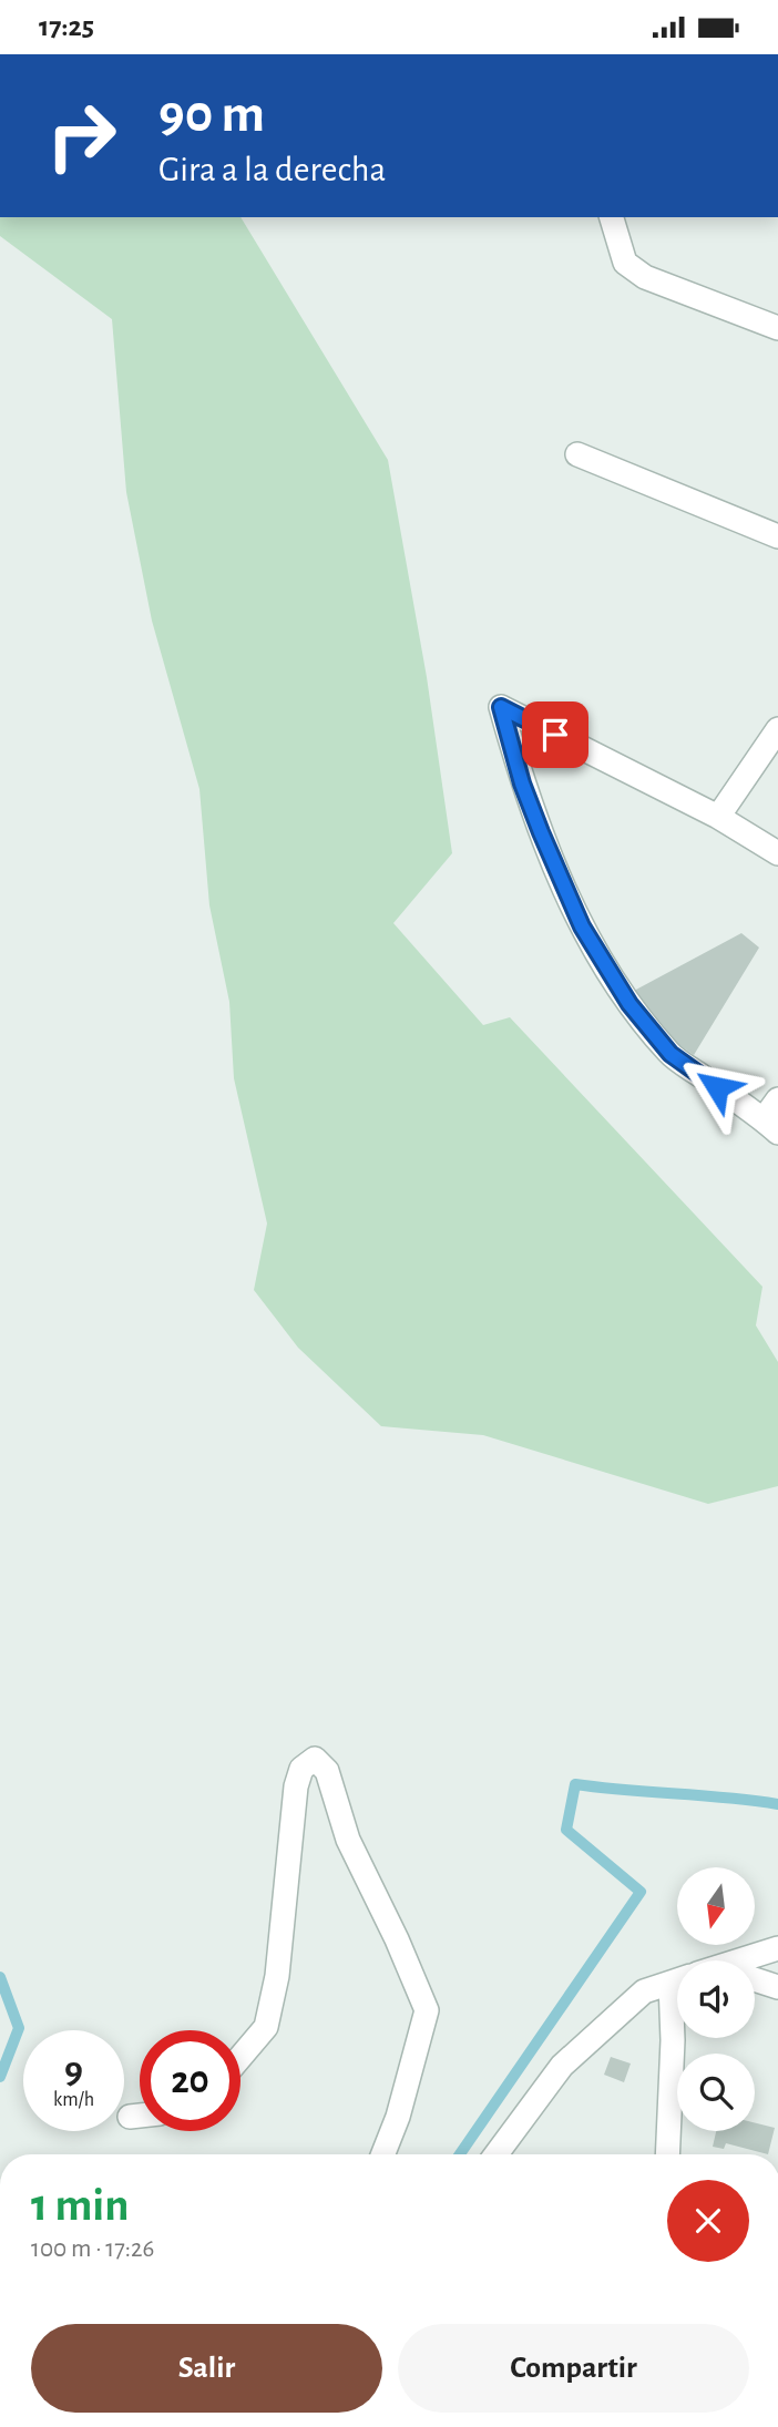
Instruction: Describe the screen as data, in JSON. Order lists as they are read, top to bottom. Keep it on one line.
{"north":"bottom","page":{"status":"17:25","turn":["90 m","Gira a la derecha"],"speed":"9 km/h","limit":"20","heading":["1 min","100 m · 17:26"],"buttons":["Salir","Compartir"]}}
